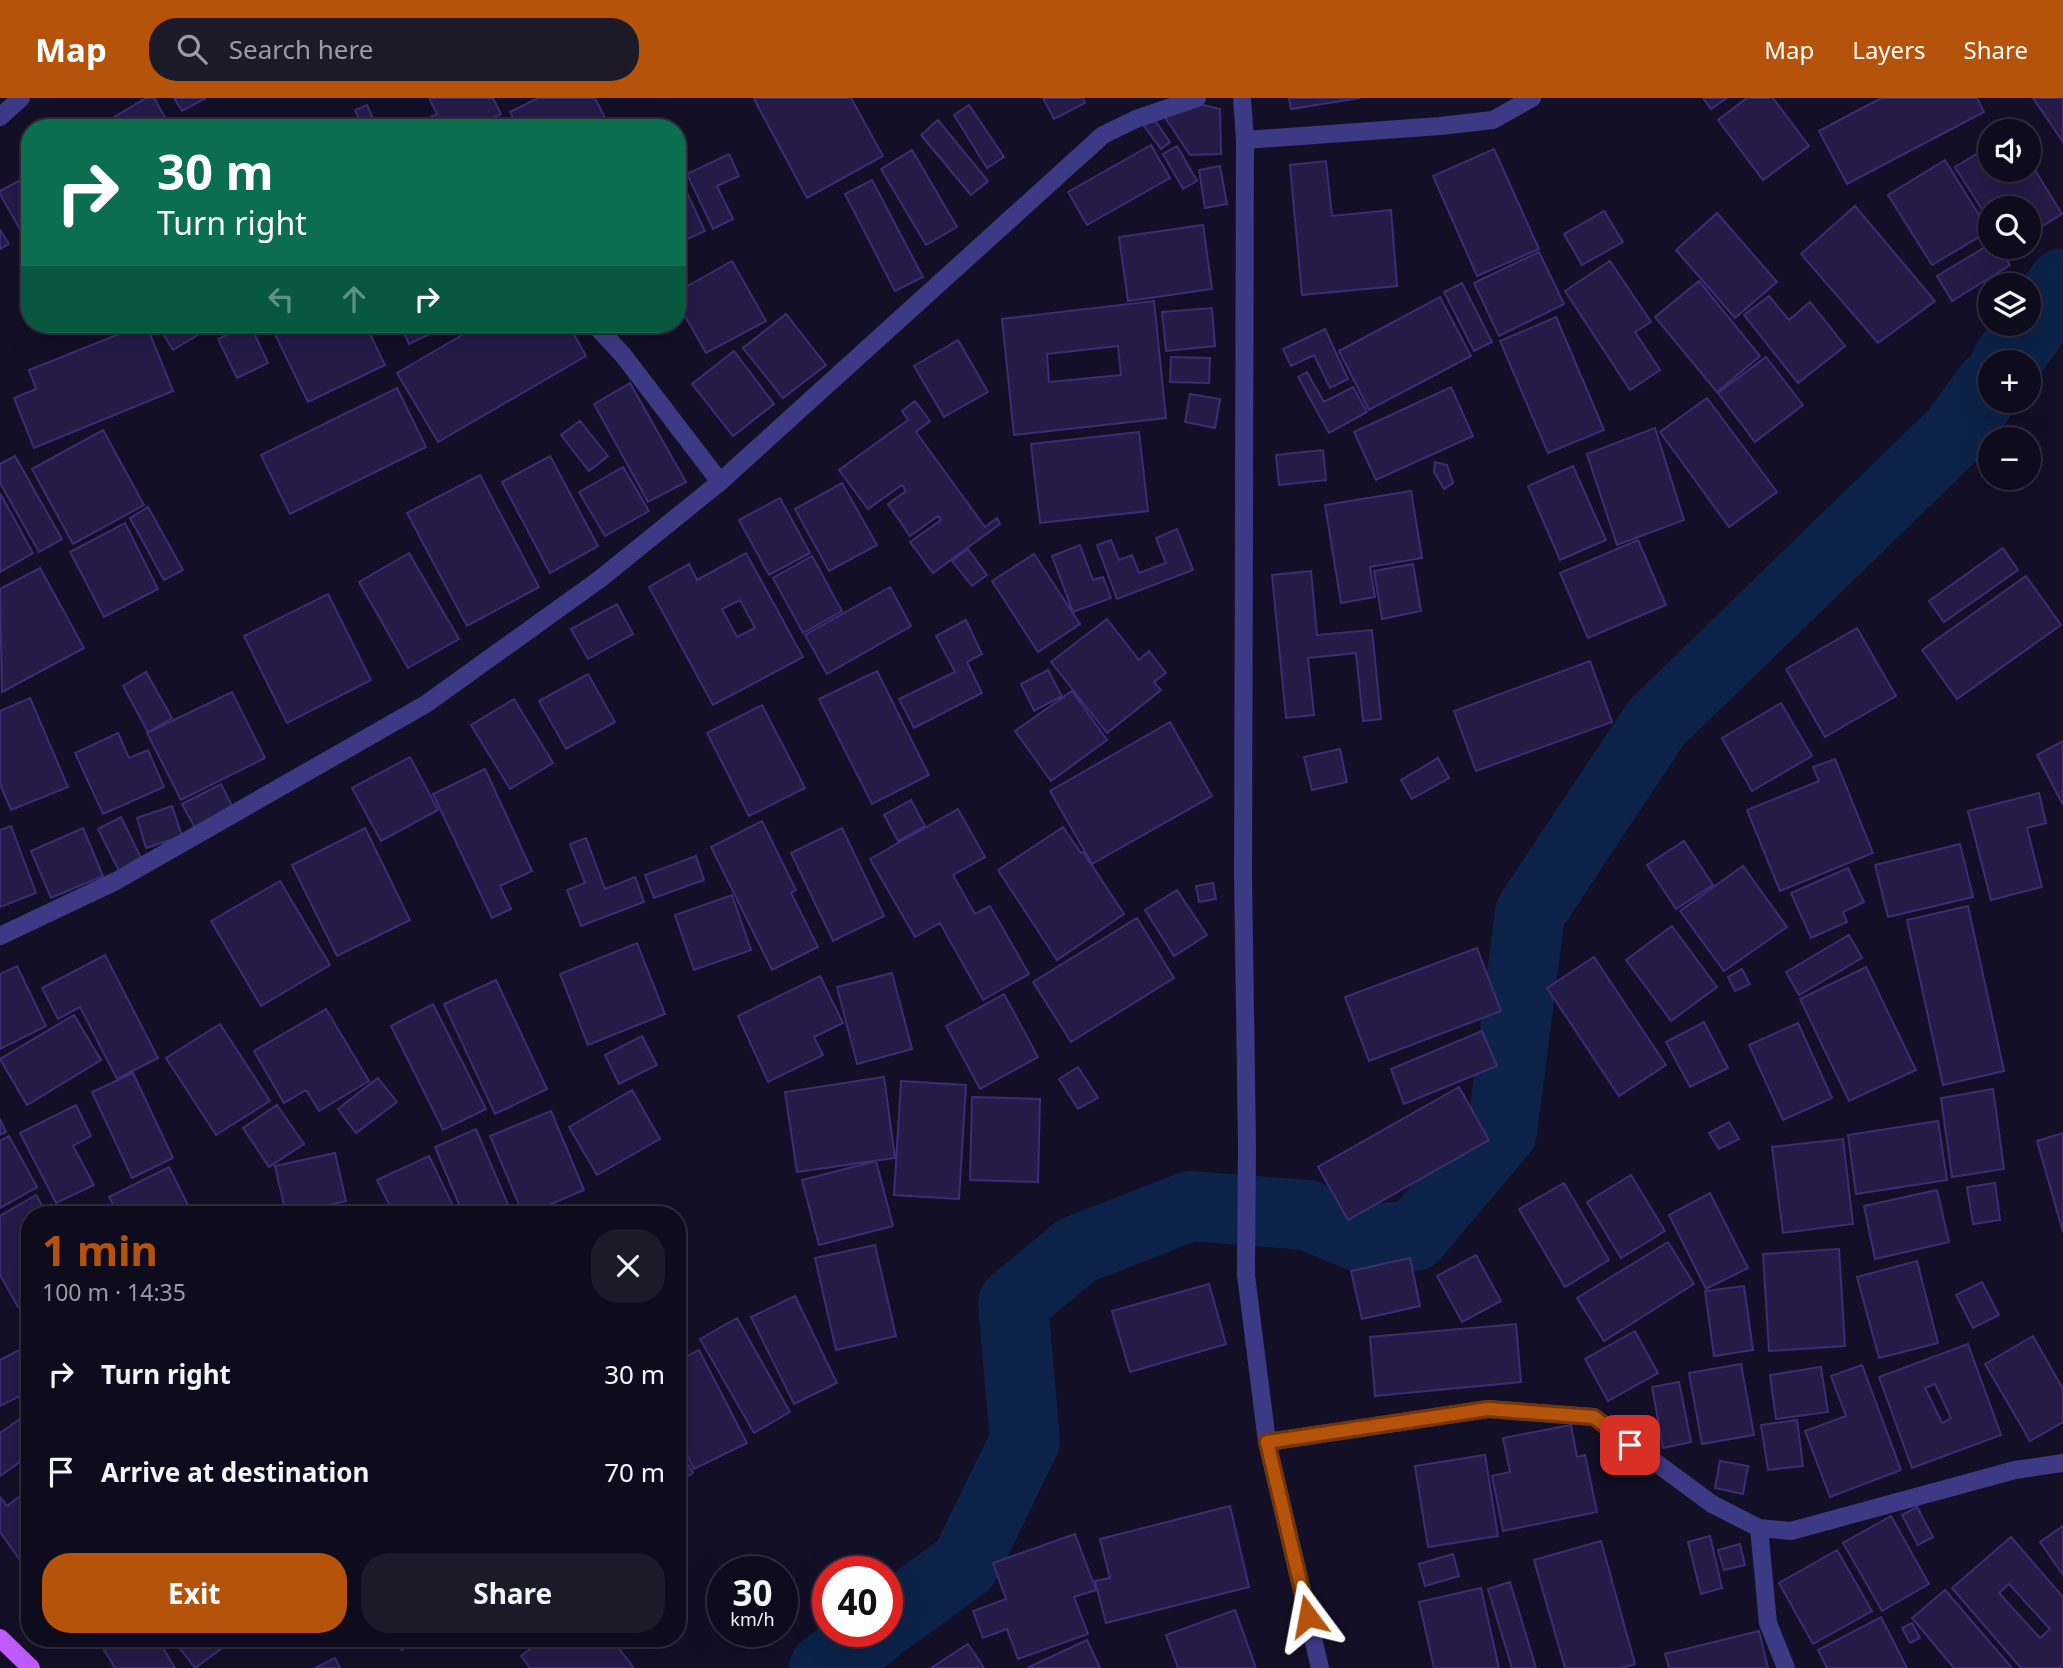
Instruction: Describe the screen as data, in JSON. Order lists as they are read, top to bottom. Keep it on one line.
{"page":{"header":"Map","search":"Search here","nav":["Map","Layers","Share"],"map_buttons":["+","−"],"turn":["30 m","Turn right"],"heading":["1 min","100 m · 14:35"],"list":[{"name":"Turn right","value":"30 m"},{"name":"Arrive at destination","value":"70 m"}],"buttons":["Exit","Share"],"speed":"30 km/h","limit":"40"}}
